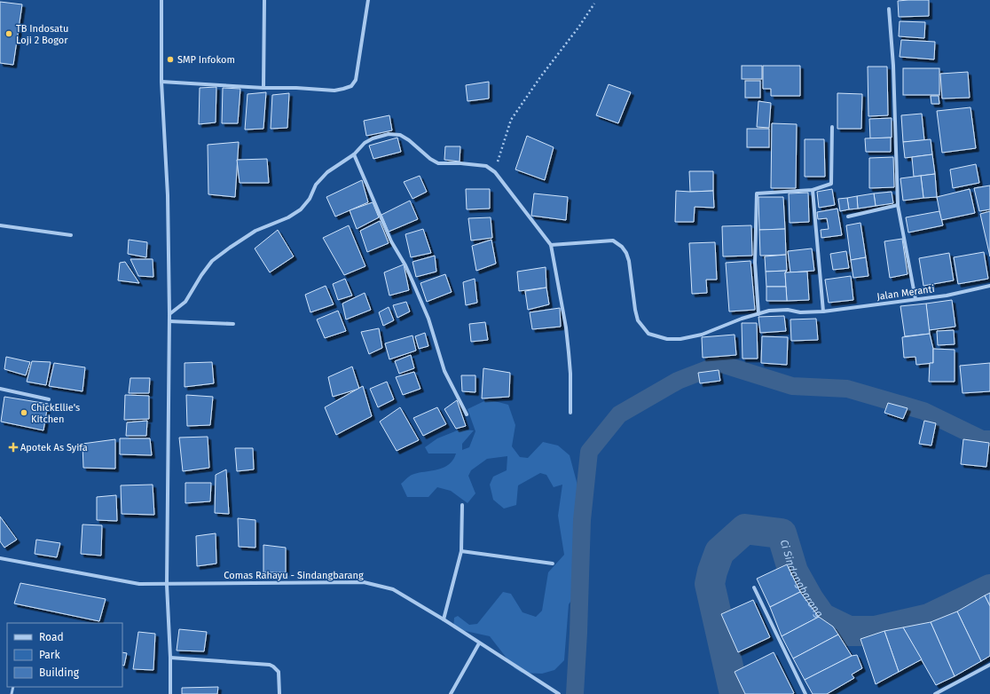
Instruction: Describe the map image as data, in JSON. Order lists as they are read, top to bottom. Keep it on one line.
{"streets":{"street":["Jalan Meranti","Comas Rahayu - Sindangbarang"]},"water":["Ci Sindangbarang"],"places":{"other":["TB Indosatu Loji 2 Bogor","SMP Infokom","ChickEllie's Kitchen"],"health":["Apotek As Syifa"]},"legend":["Road","Park","Building"]}
